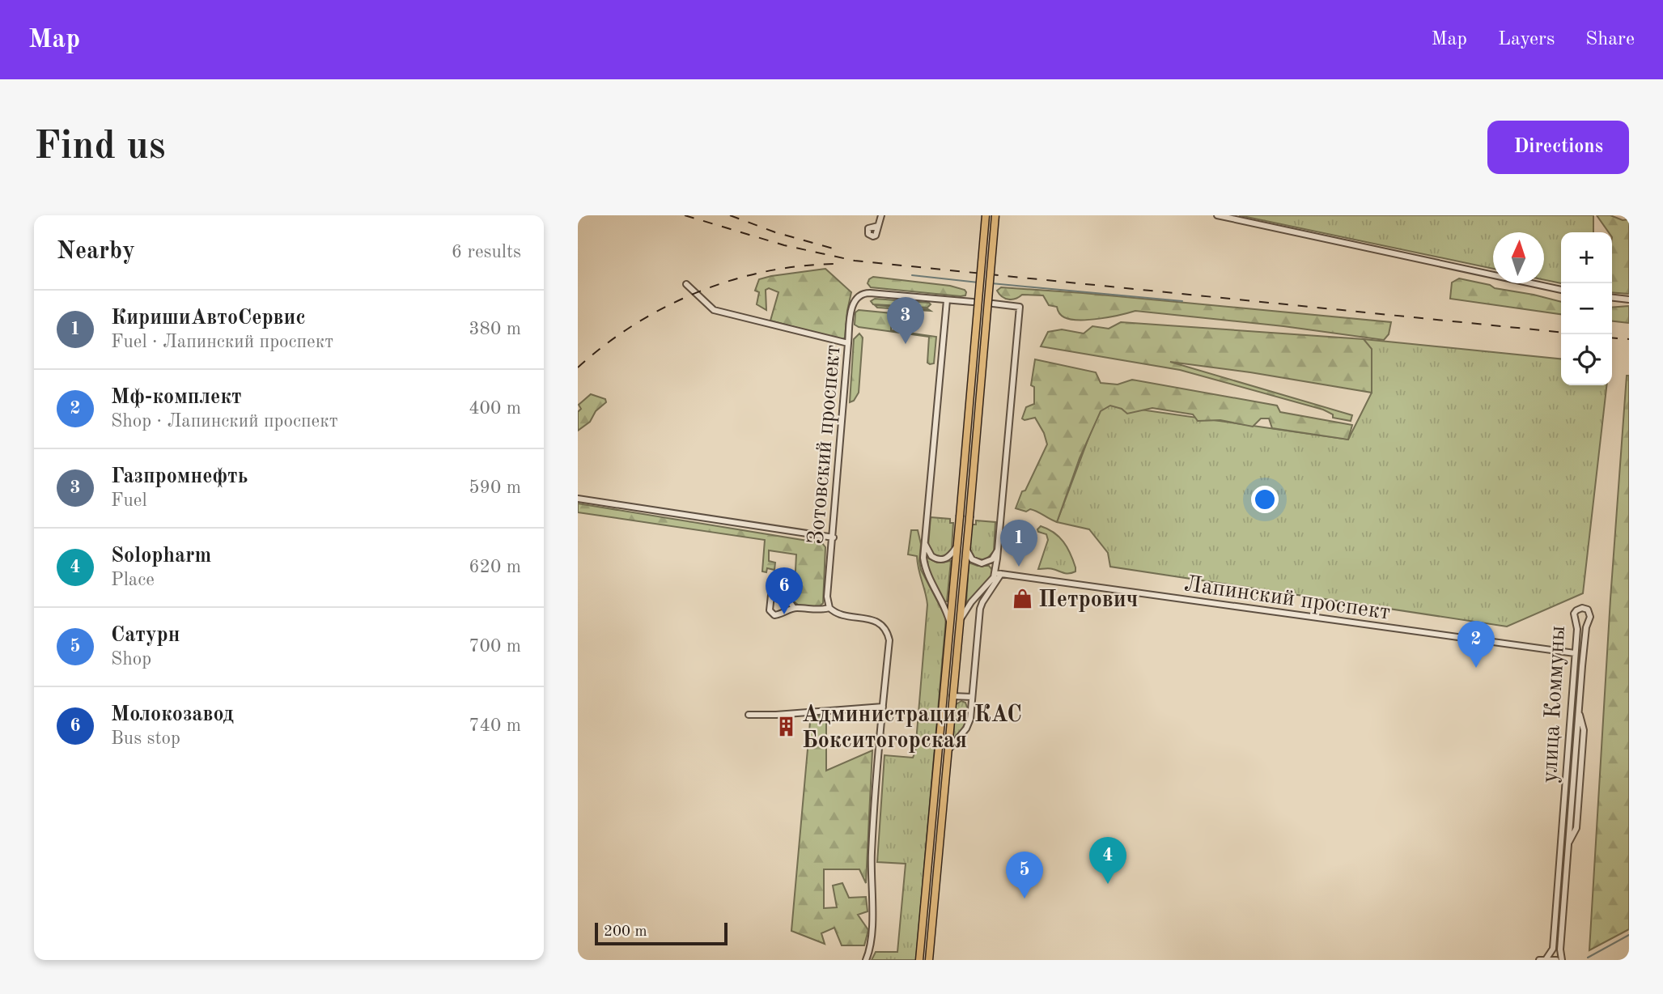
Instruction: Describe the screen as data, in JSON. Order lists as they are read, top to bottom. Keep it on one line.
{"streets":{"street":["Зотовский проспект","Лапинский проспект","улица Коммуны"]},"crossings":[["Лапинский проспект","улица Коммуны"]],"places":{"shop":["Петрович"],"building":["Администрация КАС Бокситогорская"]},"scale_bar":"200 m","north":"top","page":{"header":"Map","nav":["Map","Layers","Share"],"buttons":"Directions","title":"Find us","heading":["Nearby","6 results"],"map_buttons":["+","−"],"list":[{"mark":"1","name":"КиришиАвтоСервис","note":"Fuel · Лапинский проспект","value":"380 m"},{"mark":"2","name":"Мф-комплект","note":"Shop · Лапинский проспект","value":"400 m"},{"mark":"3","name":"Газпромнефть","note":"Fuel","value":"590 m"},{"mark":"4","name":"Solopharm","note":"Place","value":"620 m"},{"mark":"5","name":"Сатурн","note":"Shop","value":"700 m"},{"mark":"6","name":"Молокозавод","note":"Bus stop","value":"740 m"}],"pins":["3","1","6","2","4","5"],"scale":"200 m"}}
